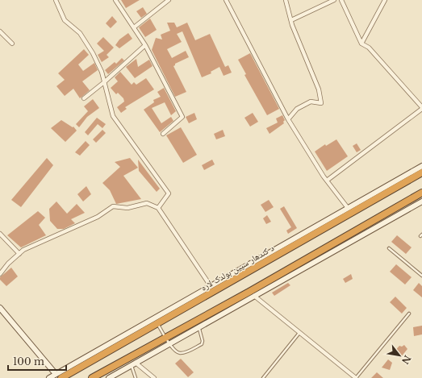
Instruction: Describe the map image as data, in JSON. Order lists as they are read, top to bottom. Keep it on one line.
{"streets":{"highway":["د کندهار سپین بولدک لاره"]},"scale_bar":"100 m","north":"bottom right"}
